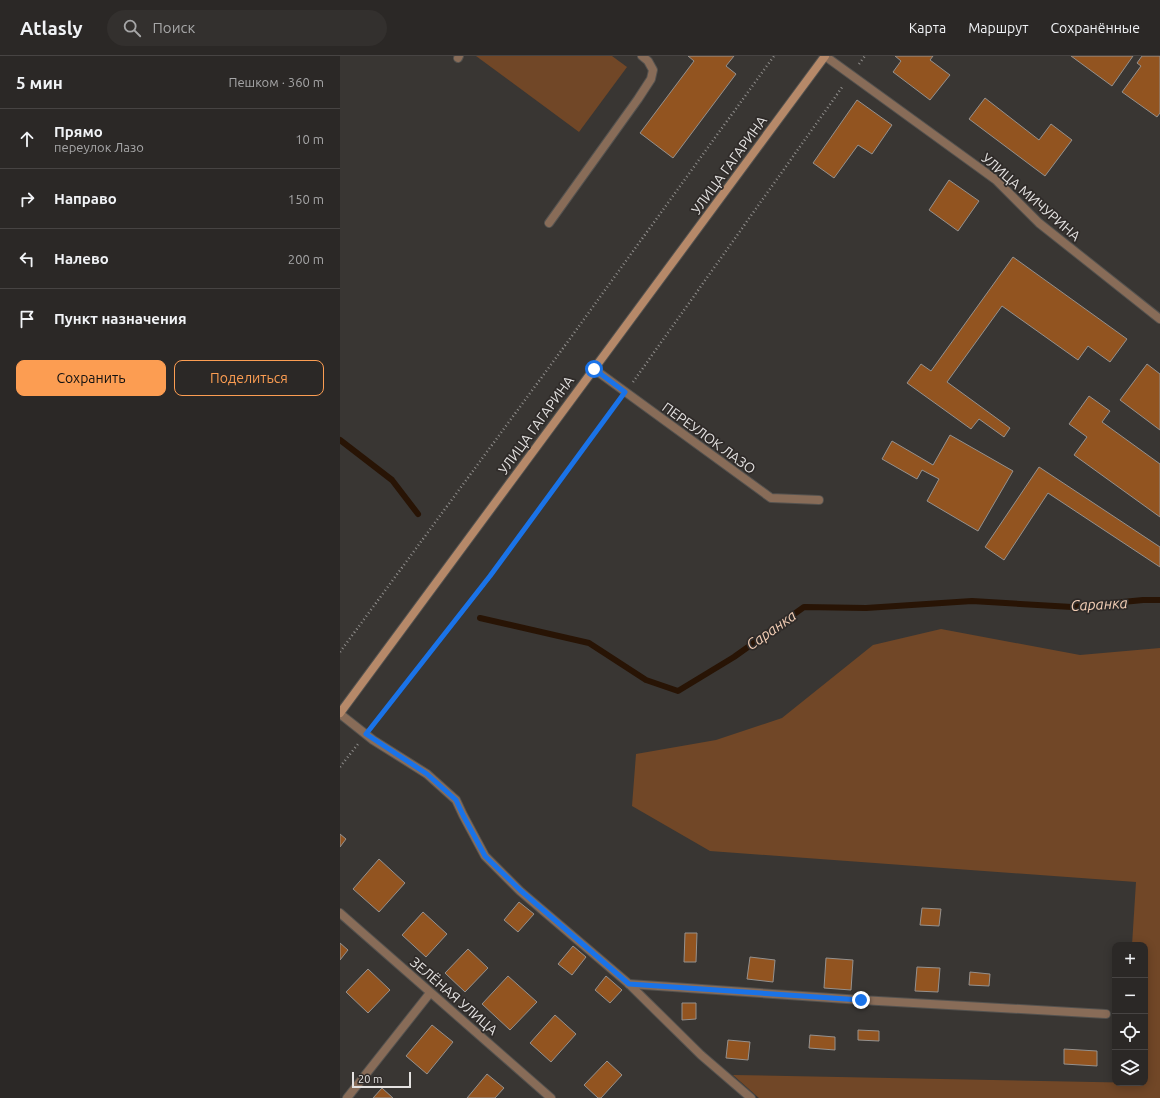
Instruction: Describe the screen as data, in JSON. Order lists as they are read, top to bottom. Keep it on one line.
{"streets":{"main road":["УЛИЦА ГАГАРИНА"],"street":["УЛИЦА МИЧУРИНА","ПЕРЕУЛОК ЛАЗО","ЗЕЛЁНАЯ УЛИЦА"]},"crossings":[["УЛИЦА ГАГАРИНА","УЛИЦА МИЧУРИНА"],["УЛИЦА ГАГАРИНА","ПЕРЕУЛОК ЛАЗО"]],"water":["Саранка"],"scale_bar":"20 m","page":{"header":"Atlasly","search":"Поиск","nav":["Карта","Маршрут","Сохранённые"],"heading":["5 мин","Пешком · 360 m"],"list":[["Прямо","переулок Лазо","10 m"],["Направо","150 m"],["Налево","200 m"],"Пункт назначения"],"buttons":["Сохранить","Поделиться"],"map_buttons":["+","−"],"scale":"20 m"}}
